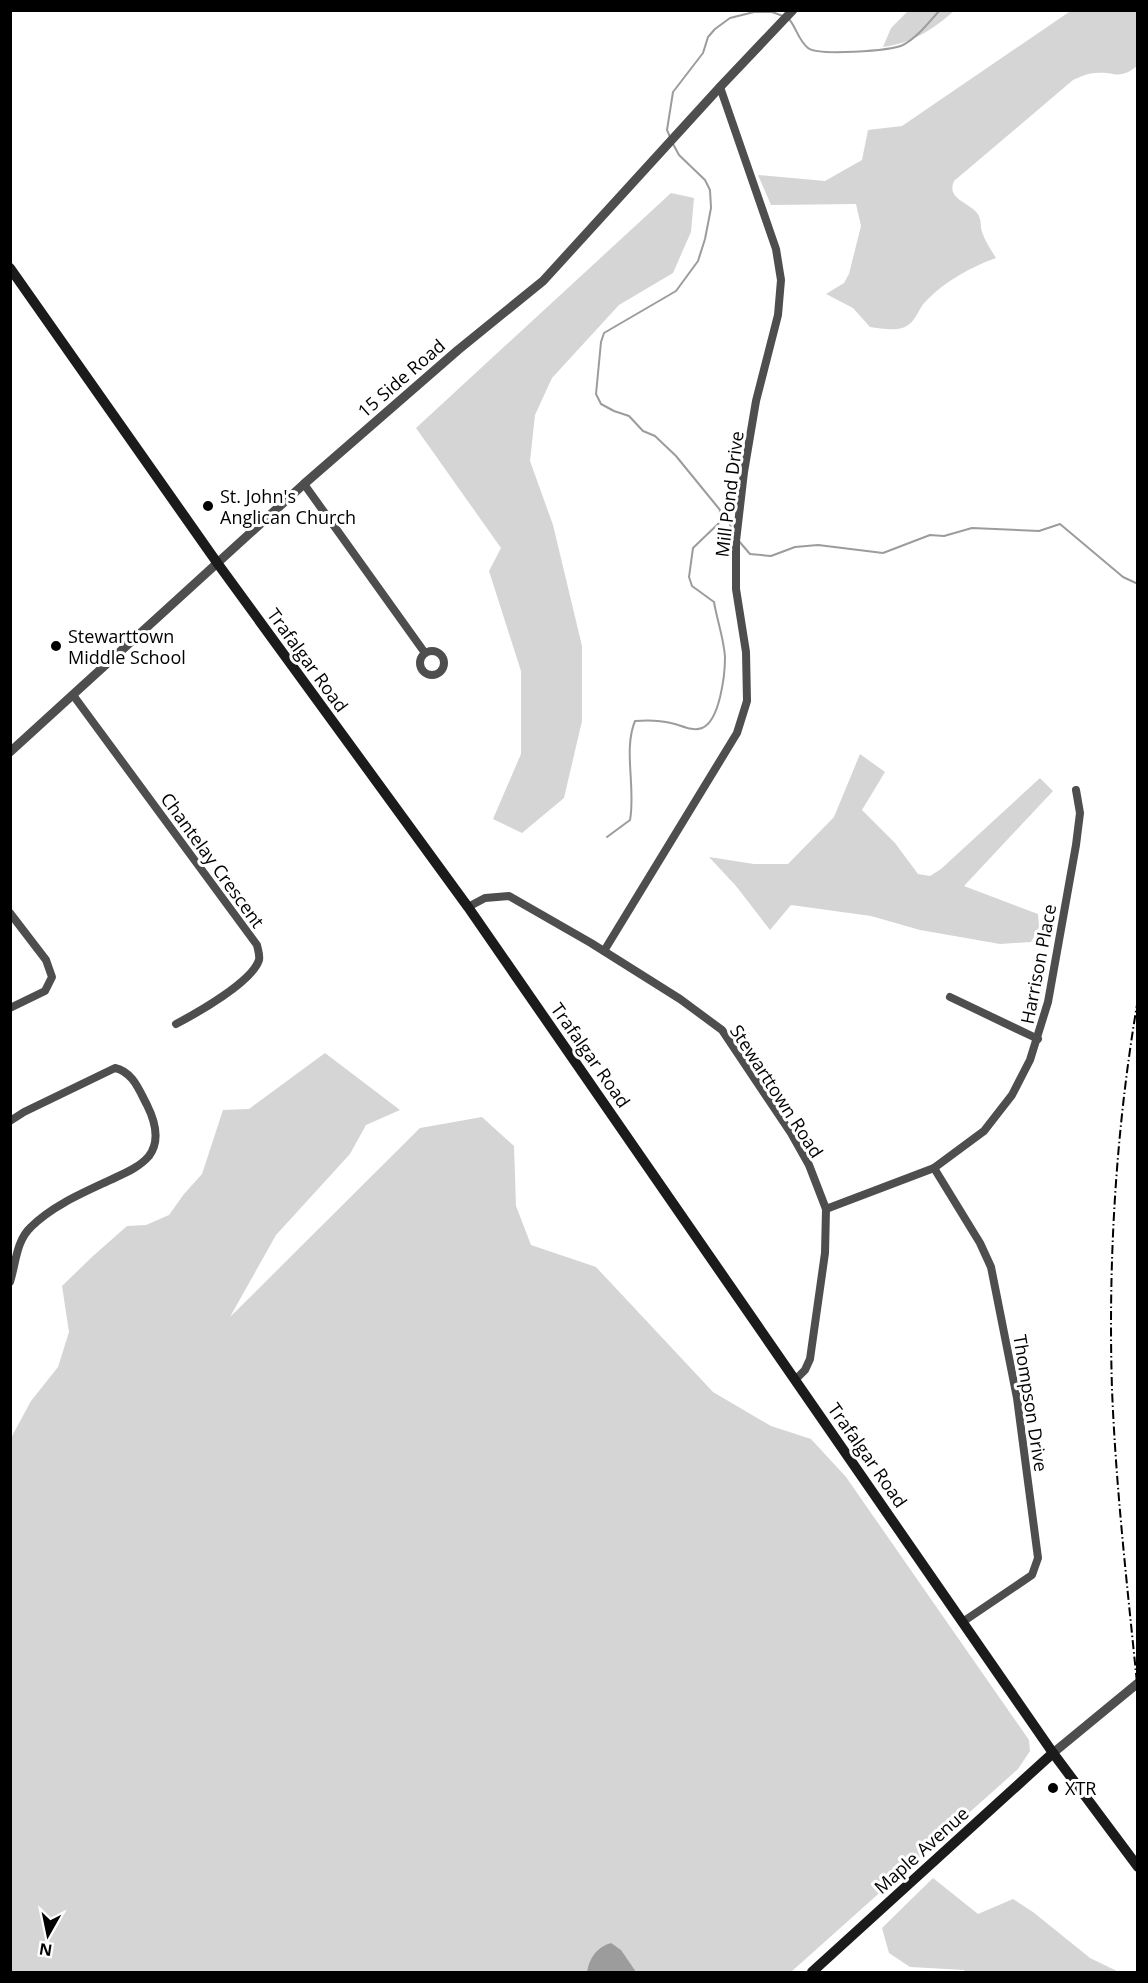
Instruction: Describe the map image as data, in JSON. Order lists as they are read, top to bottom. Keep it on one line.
{"streets":{"main road":["Trafalgar Road","Maple Avenue"],"street":["15 Side Road","Mill Pond Drive","Chantelay Crescent","Harrison Place","Stewarttown Road","Thompson Drive"]},"crossings":[["15 Side Road","Mill Pond Drive"],["15 Side Road","Trafalgar Road"],["15 Side Road","Chantelay Crescent"],["Mill Pond Drive","Stewarttown Road"],["Trafalgar Road","Stewarttown Road"],["Trafalgar Road","Thompson Drive"],["Trafalgar Road","Maple Avenue"],["Harrison Place","Stewarttown Road"],["Harrison Place","Thompson Drive"]],"places":["St. John's Anglican Church","Stewarttown Middle School","XTR"],"north":"bottom"}
